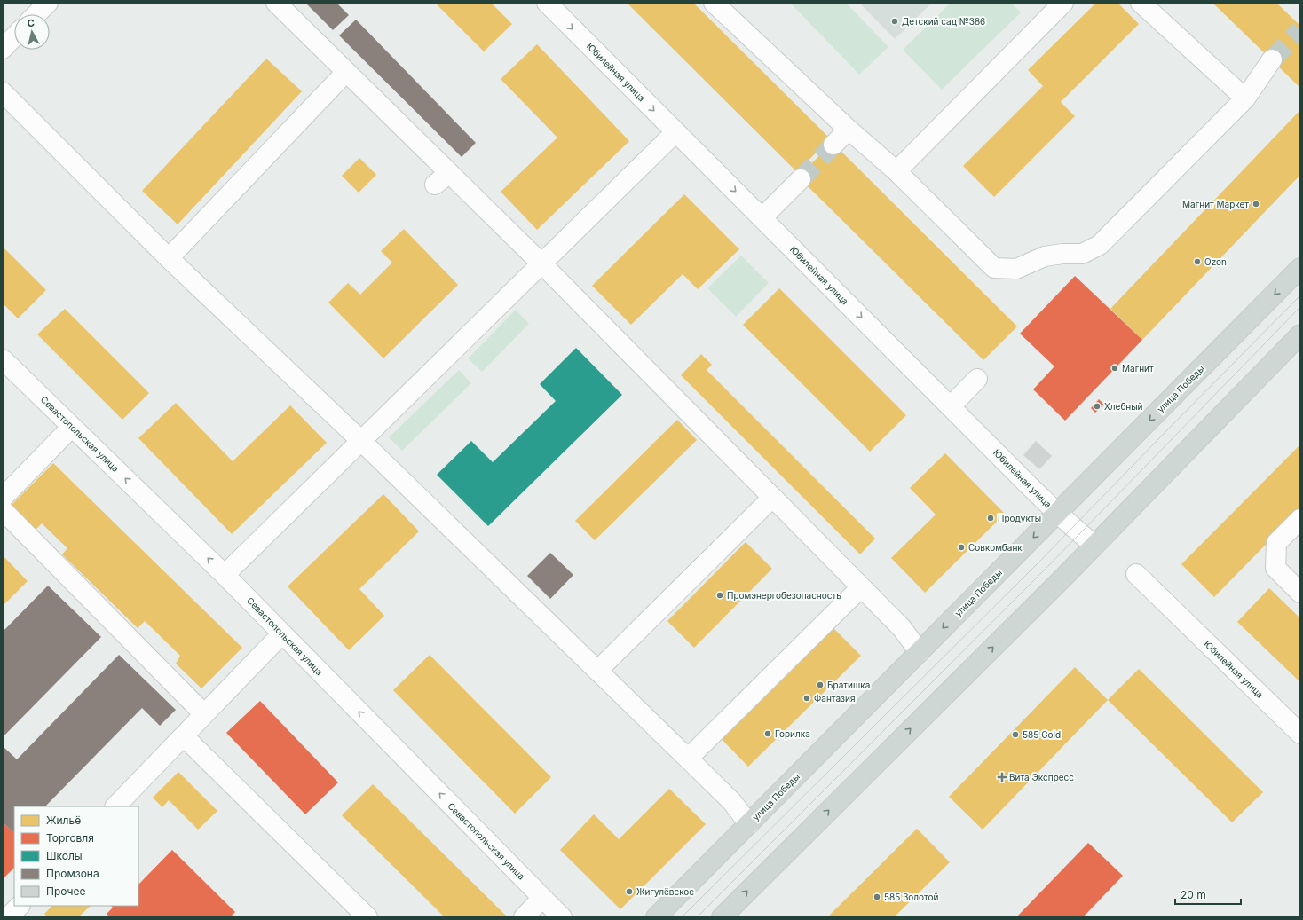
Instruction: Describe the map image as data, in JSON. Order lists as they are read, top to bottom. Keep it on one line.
{"streets":{"main road":["улица Победы"],"street":["Юбилейная улица","Севастопольская улица"]},"crossings":[["Юбилейная улица","улица Победы"]],"places":{"other":["Детский сад №386","Магнит Маркет","Ozon","Магнит","Хлебный","Продукты","Совкомбанк","Промэнергобезопасность","Братишка","Фантазия","Горилка","585 Gold","Жигулёвское","585 Золотой"],"health":["Вита Экспресс"]},"legend":["Жильё","Торговля","Школы","Промзона","Прочее"],"scale_bar":"20 m","north":"top"}
